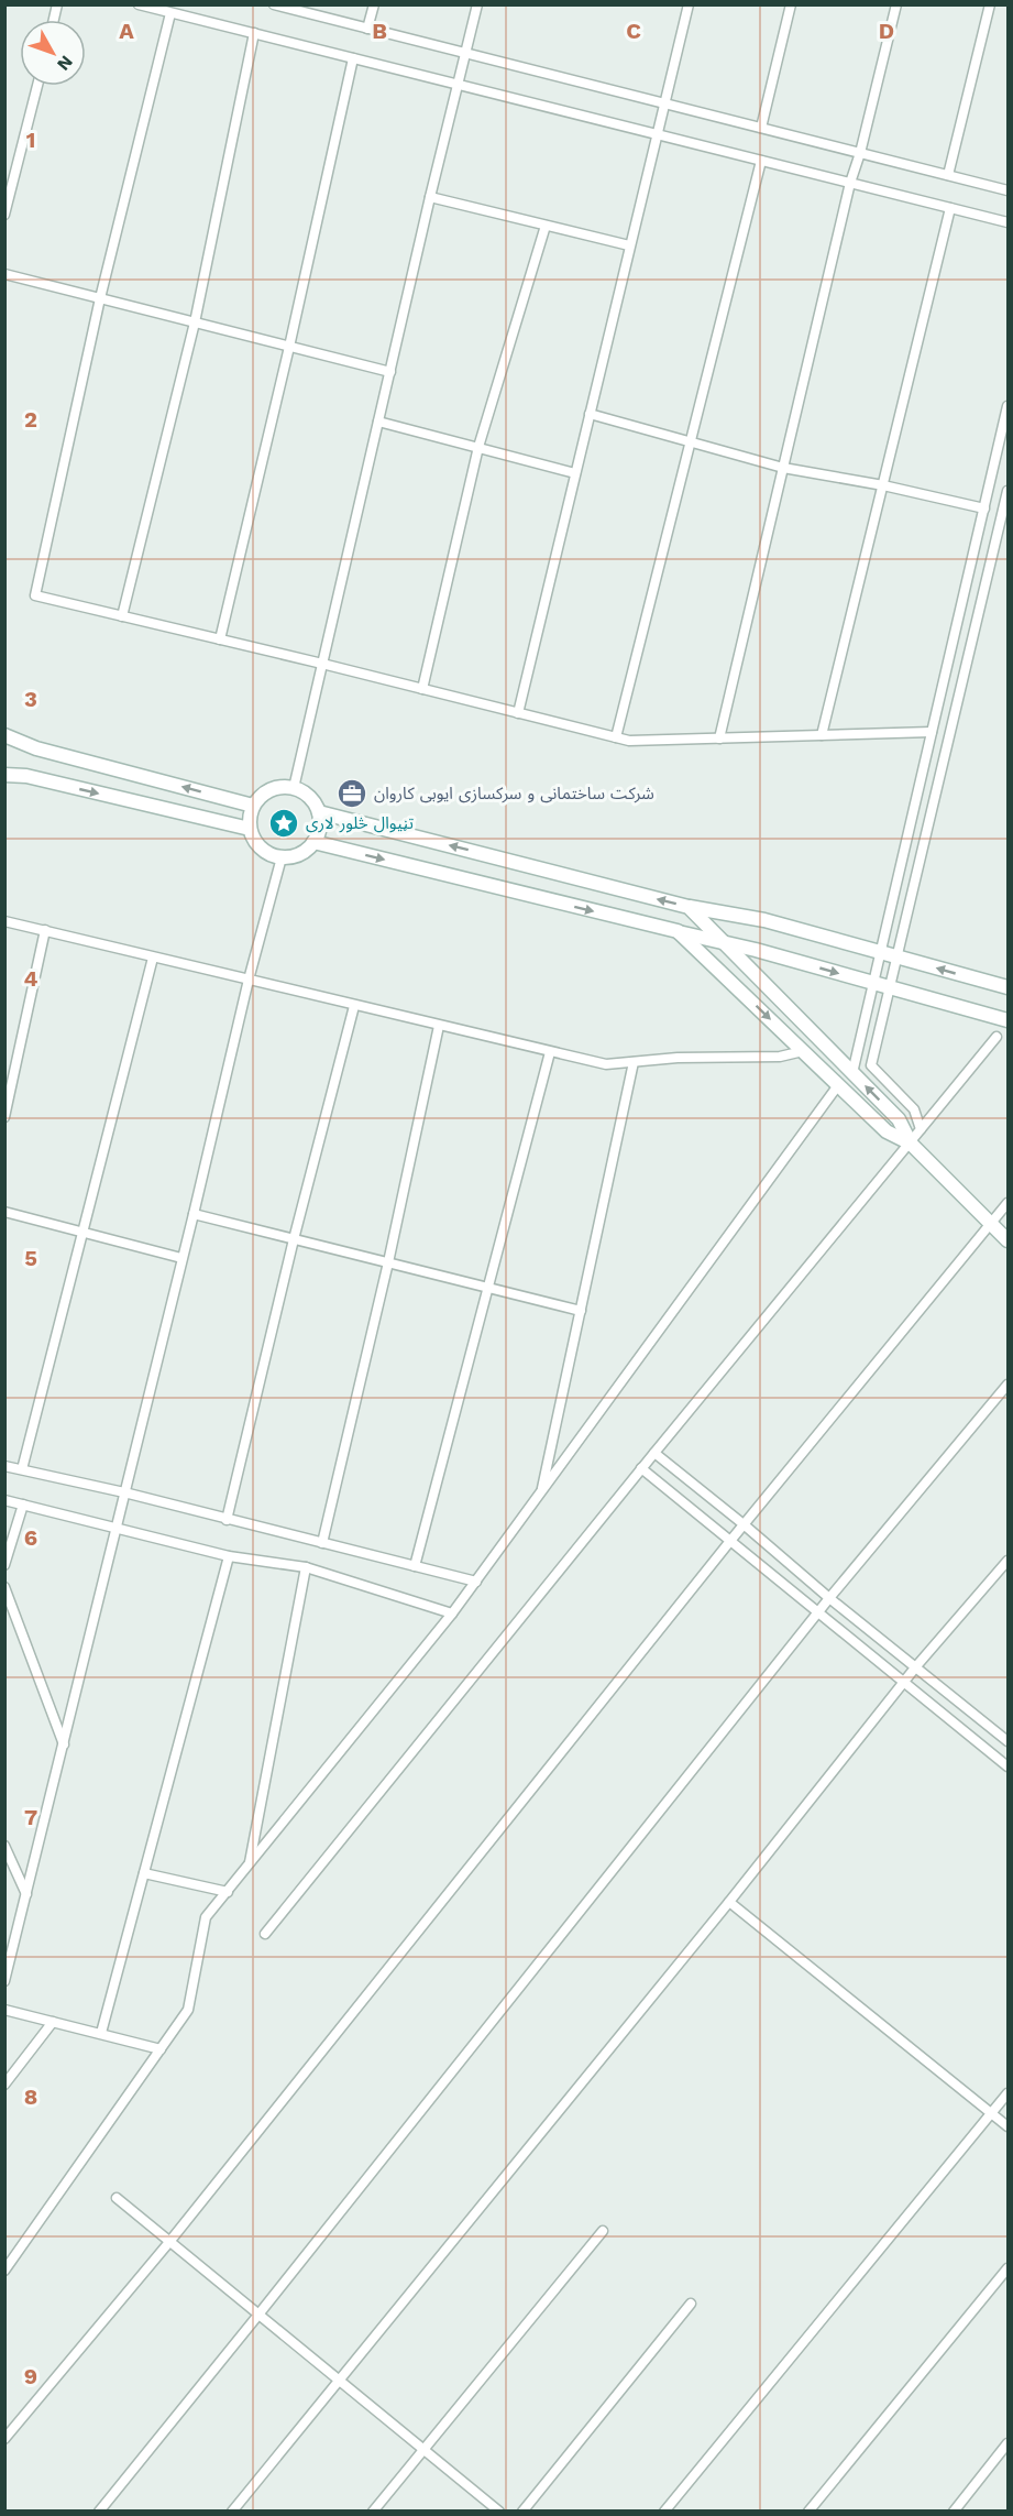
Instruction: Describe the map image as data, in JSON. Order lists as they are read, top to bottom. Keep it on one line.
{"places":{"office":["شرکت ساختمانی و سرکسازی ایوبی کاروان"],"place":["تڼیوال څلور لاری"]},"north":"bottom right","grid":{"columns":["A","B","C","D"],"rows":["1","2","3","4","5","6","7","8","9"]}}
